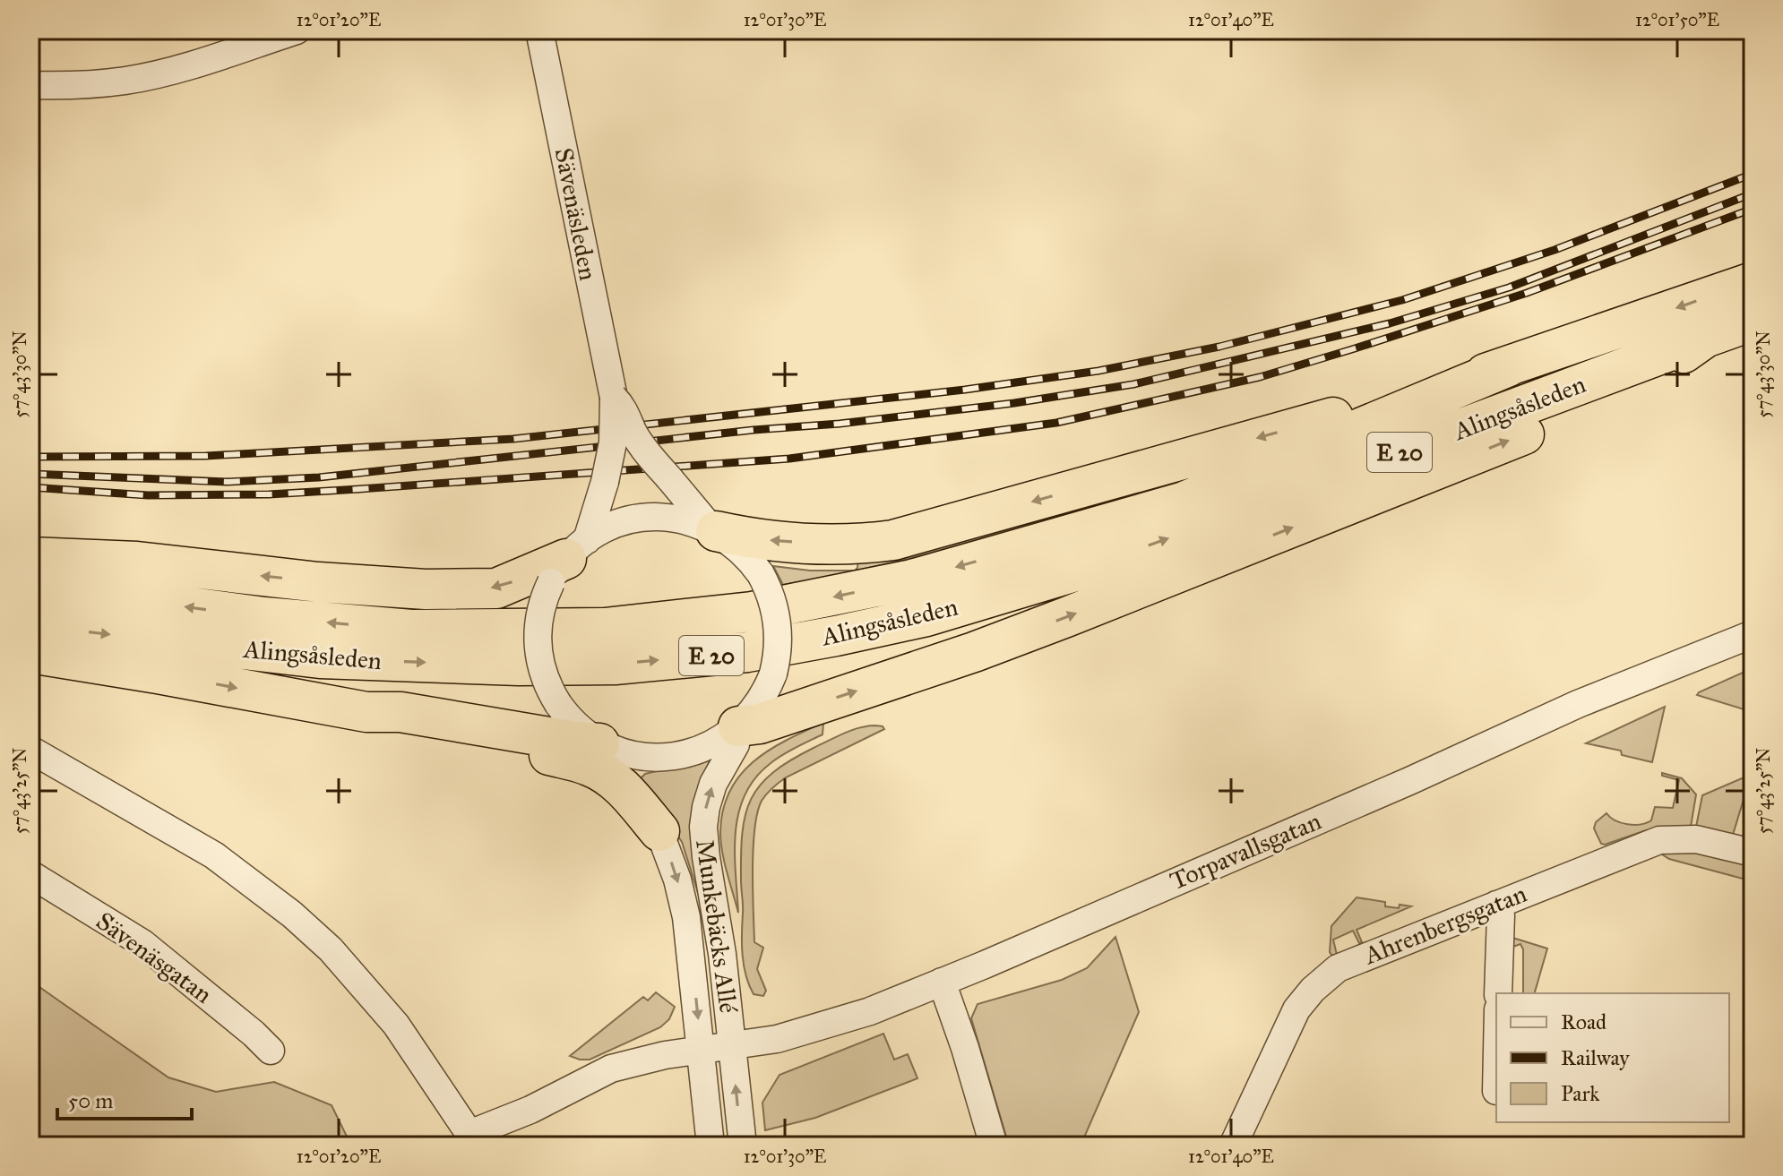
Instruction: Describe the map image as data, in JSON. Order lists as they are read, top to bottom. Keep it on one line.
{"streets":{"highway":["Alingsåsleden","E 20"],"street":["Sävenäsleden","Torpavallsgatan","Ahrenbergsgatan","Munkebäcks Allé","Sävenäsgatan"]},"crossings":[["Sävenäsleden","Munkebäcks Allé"],["Alingsåsleden","E 20"],["Torpavallsgatan","Munkebäcks Allé"]],"legend":["Road","Railway","Park"],"scale_bar":"50 m","coordinates":["12°01'20\"E","12°01'30\"E","12°01'40\"E","12°01'50\"E","57°43'30\"N","57°43'25\"N"]}
